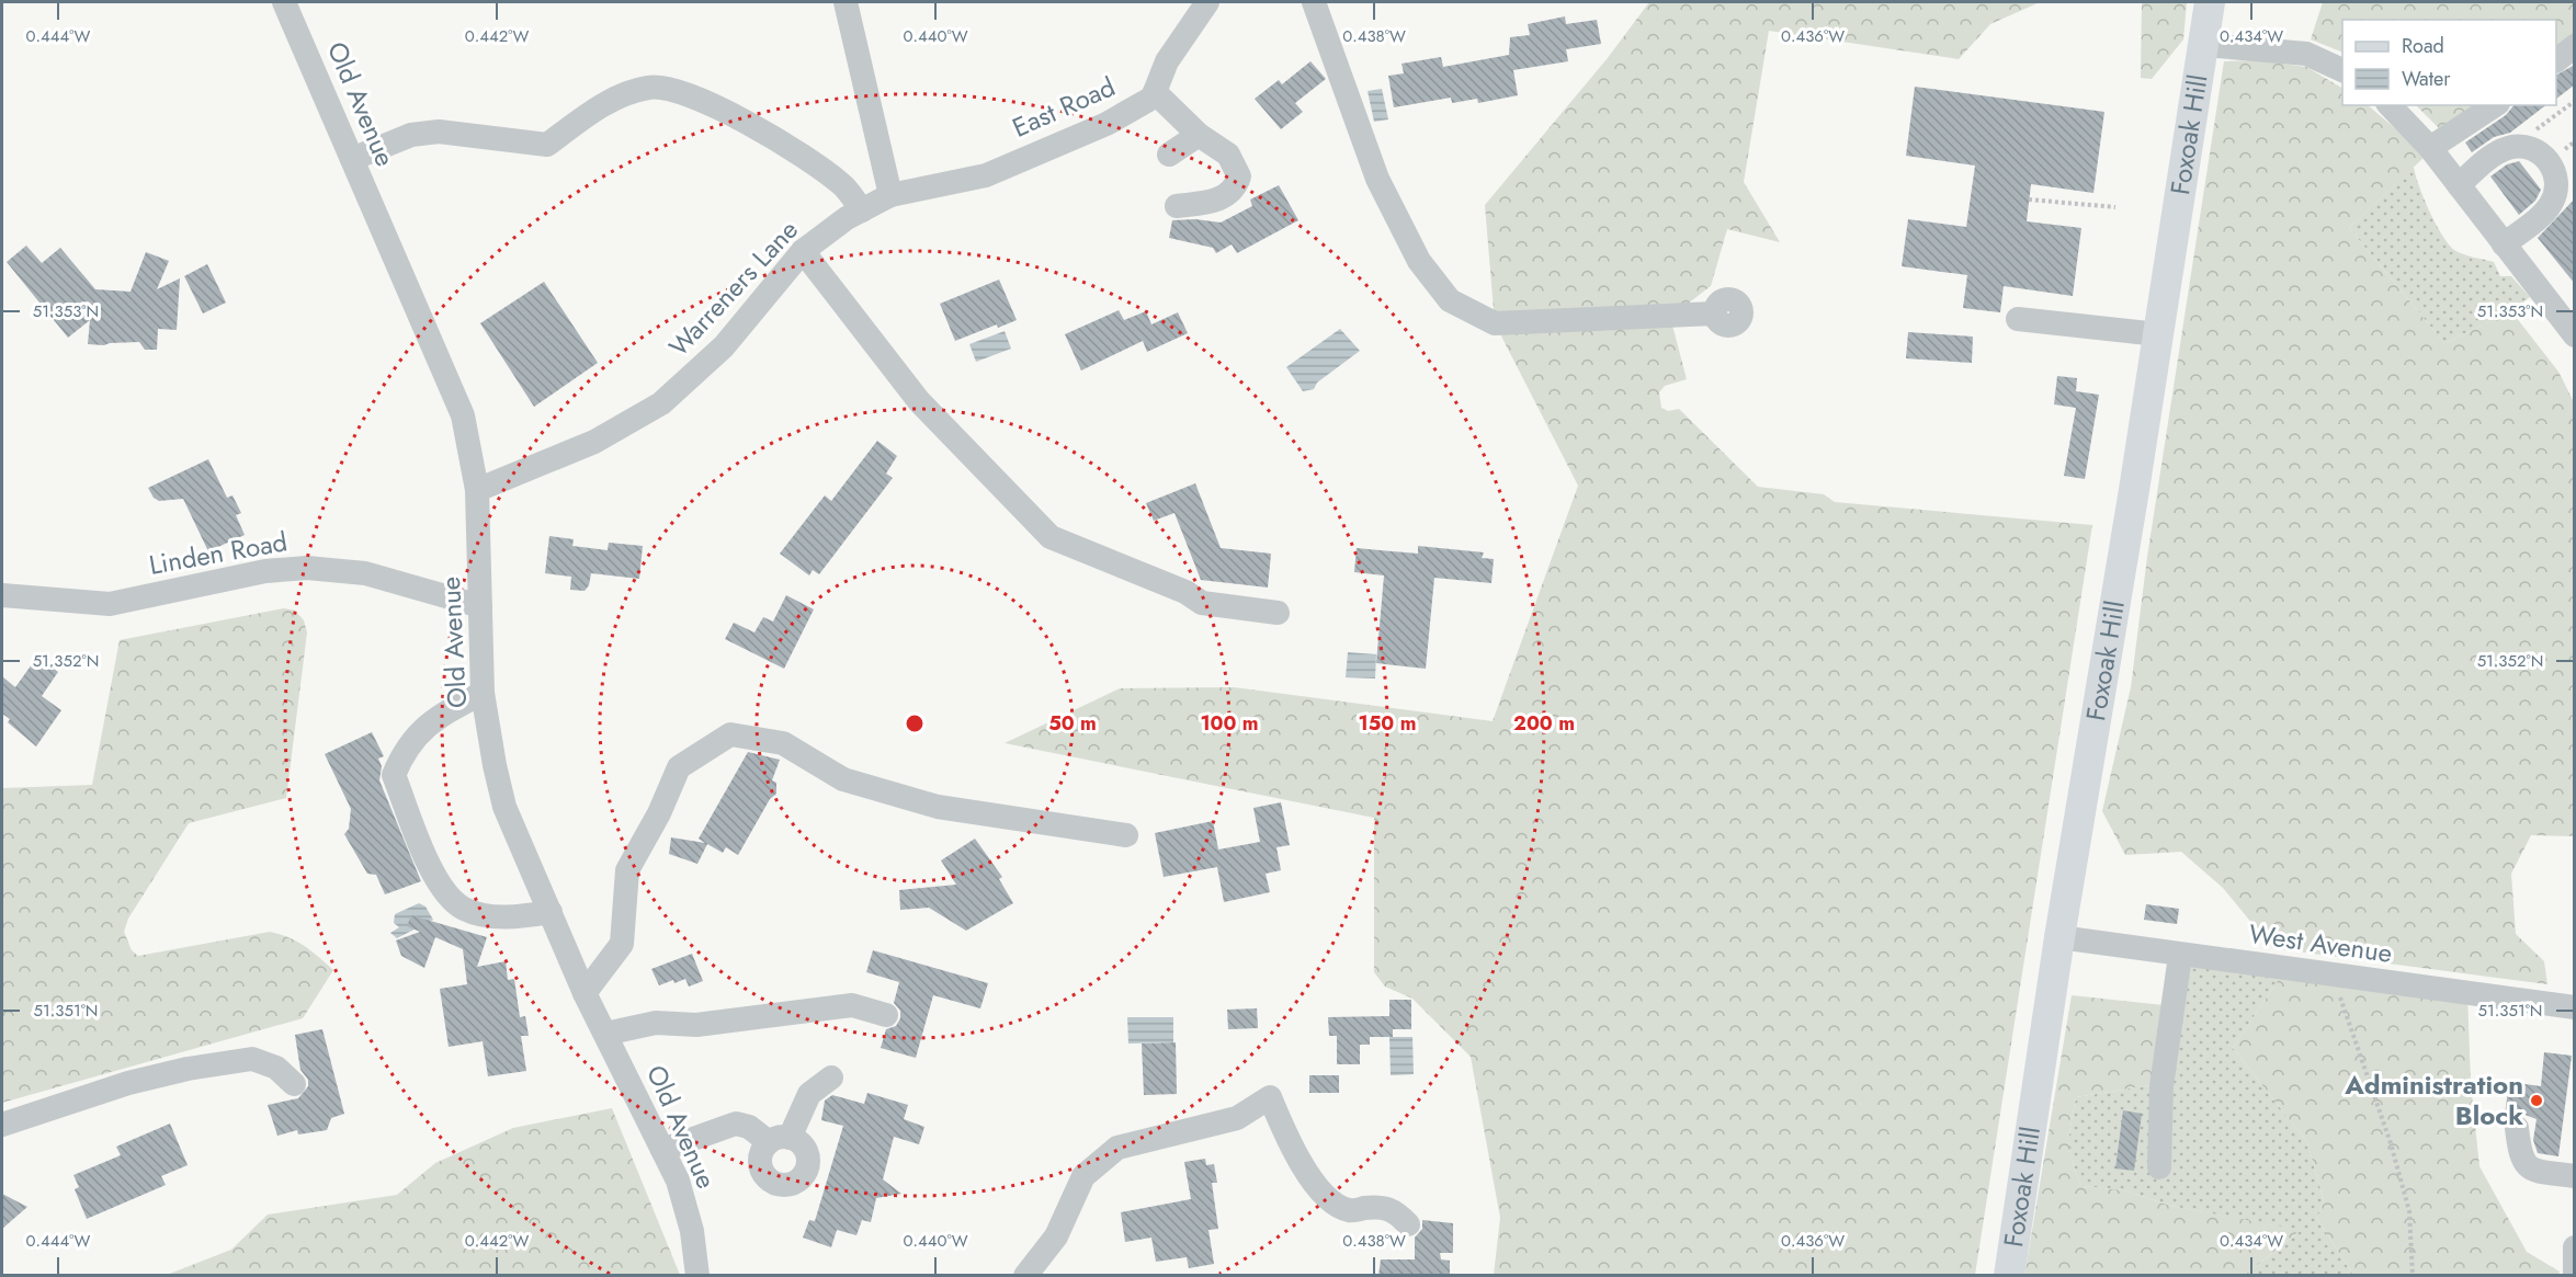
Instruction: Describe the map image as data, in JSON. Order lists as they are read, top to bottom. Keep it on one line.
{"streets":{"main road":["Foxoak Hill"],"street":["Old Avenue","East Road","Warreners Lane","Linden Road","West Avenue"]},"crossings":[["Old Avenue","Warreners Lane"],["Old Avenue","Linden Road"],["East Road","Warreners Lane"],["Foxoak Hill","West Avenue"]],"places":["Administration Block"],"legend":["Road","Water"],"coordinates":["0.444°W","0.442°W","0.440°W","0.438°W","0.436°W","0.434°W","51.353°N","51.352°N","51.351°N"],"rings":["50 m","100 m","150 m","200 m"]}
